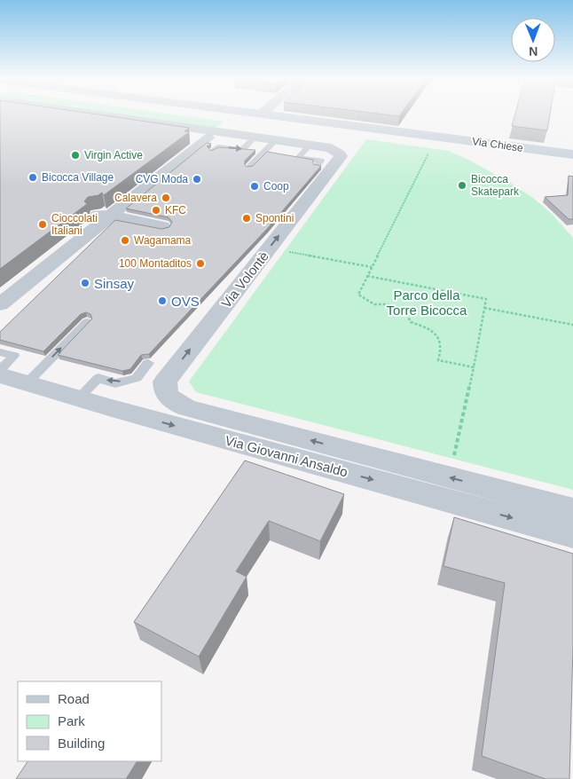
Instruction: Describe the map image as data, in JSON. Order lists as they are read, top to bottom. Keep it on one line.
{"streets":{"street":["Via Chiese","Via Volontè","Via Giovanni Ansaldo"]},"crossings":[["Via Volontè","Via Giovanni Ansaldo"]],"parks":["Parco della Torre Bicocca"],"places":["Virgin Active","Bicocca Village","CVG Moda","Bicocca Skatepark","Coop","Calavera","KFC","Spontini","Cioccolati Italiani","Wagamama","100 Montaditos","Sinsay","OVS"],"legend":["Road","Park","Building"],"north":"bottom"}
